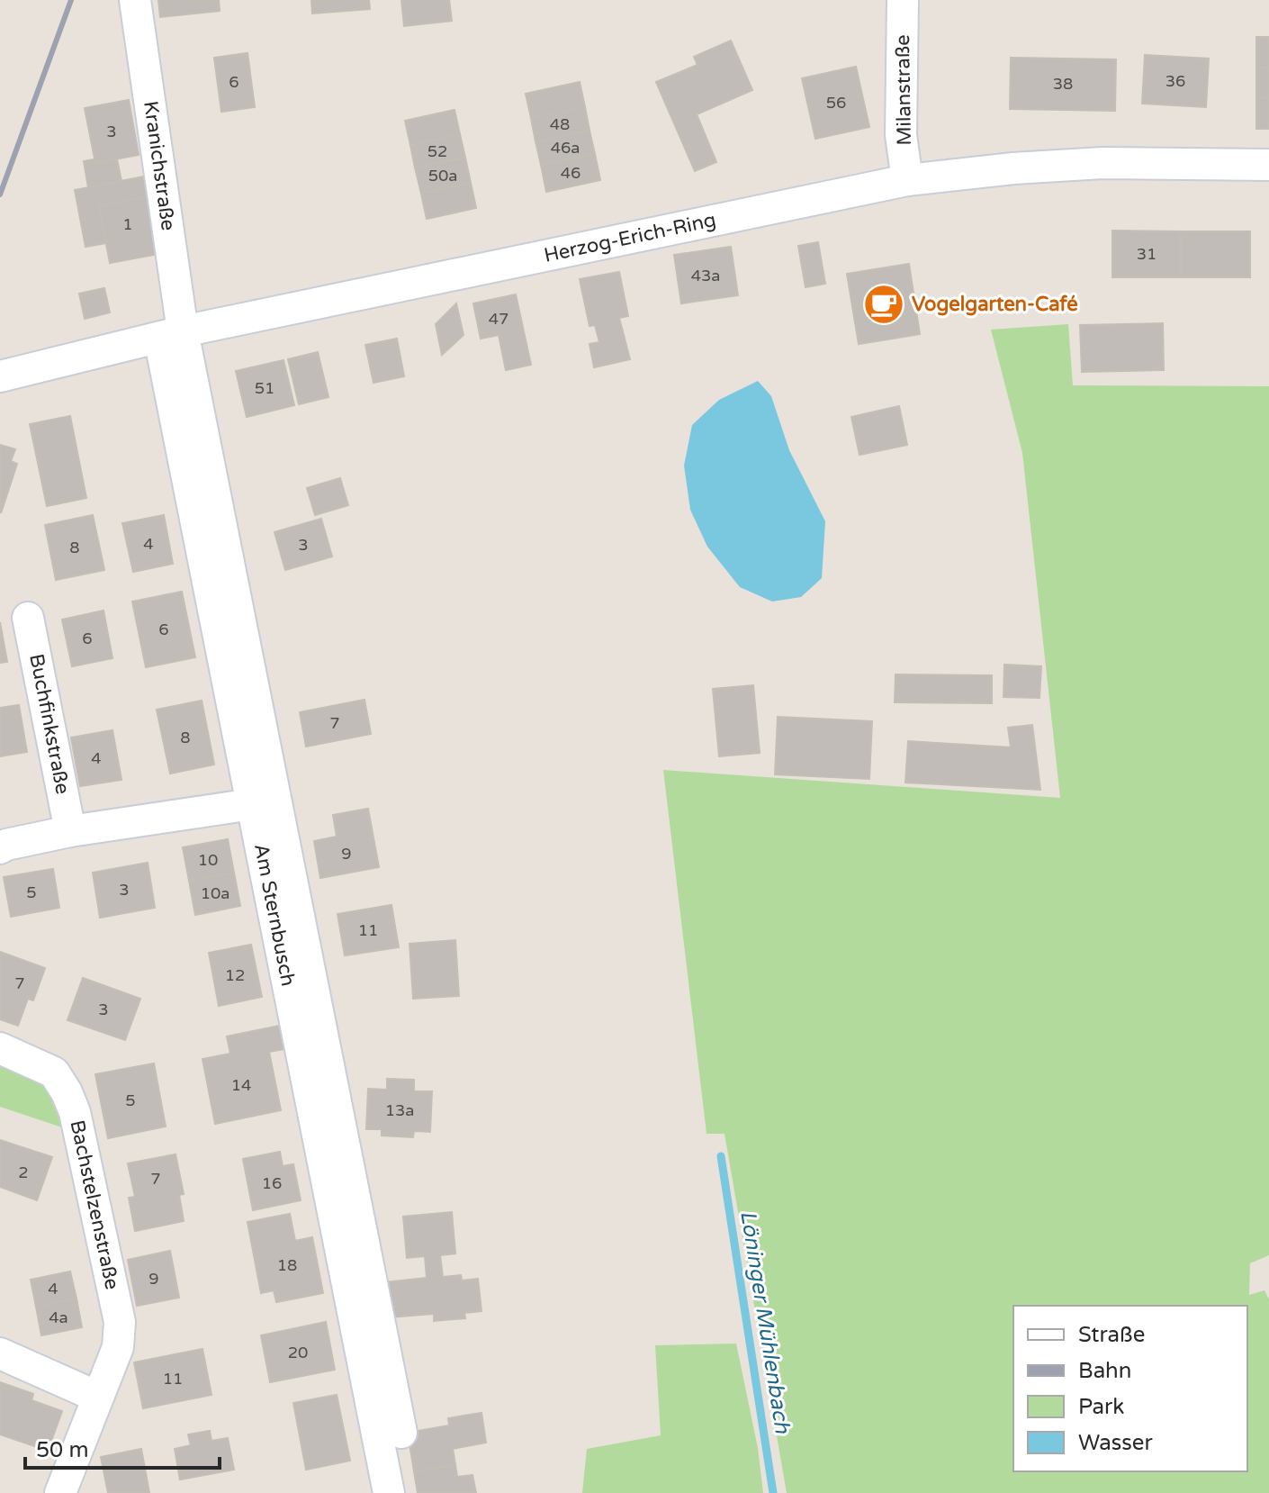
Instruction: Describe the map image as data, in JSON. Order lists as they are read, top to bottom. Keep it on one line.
{"streets":{"street":["Milanstraße","Kranichstraße","Herzog-Erich-Ring","Buchfinkstraße","Am Sternbusch","Bachstelzenstraße"]},"crossings":[["Milanstraße","Herzog-Erich-Ring"],["Kranichstraße","Herzog-Erich-Ring"],["Kranichstraße","Am Sternbusch"],["Herzog-Erich-Ring","Am Sternbusch"]],"water":["Löninger Mühlenbach"],"places":{"cafe":["Vogelgarten-Café"]},"house_numbers":["36","6","38","56","48","3","46a","52","46","50a","1","31","43a","47","51","4","3","8","6","6","7","8","4","9","10","3","5","10a","11","12","7","3","14","5","13a","2","7","16","18","9","4","4a","20","11"],"legend":["Straße","Bahn","Park","Wasser"],"scale_bar":"50 m"}
